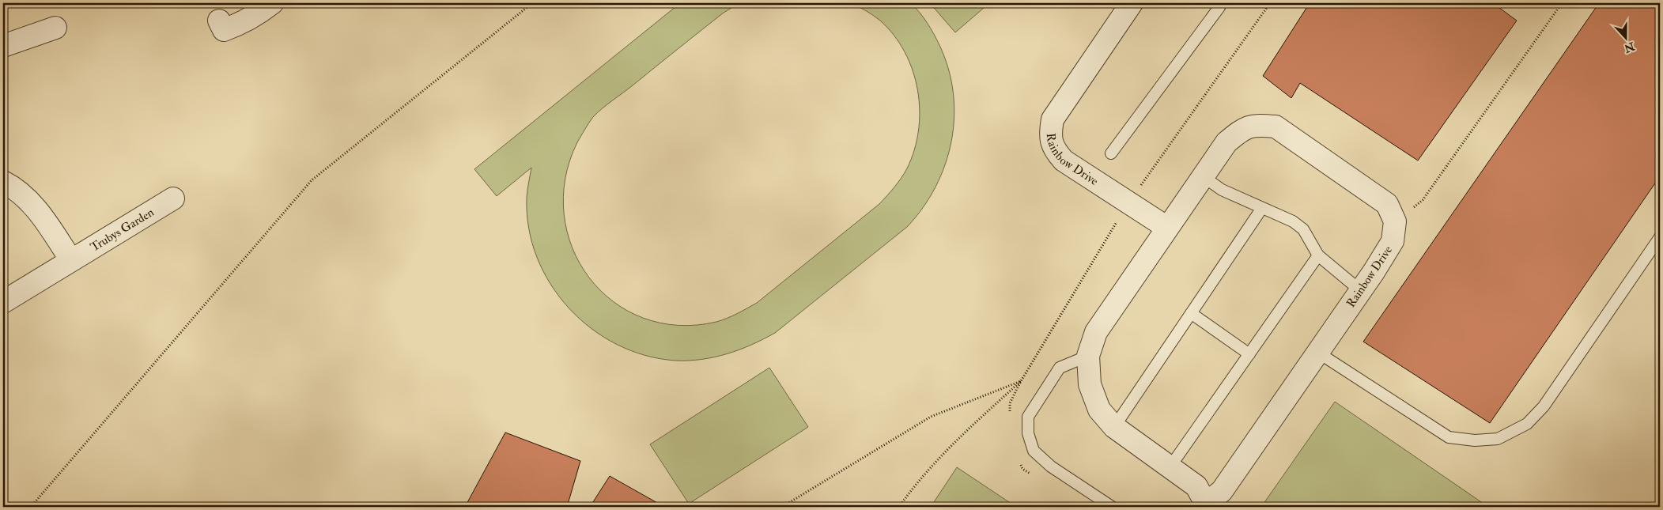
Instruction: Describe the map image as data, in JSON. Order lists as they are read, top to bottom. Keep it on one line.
{"streets":{"street":["Rainbow Drive","Trubys Garden"]},"north":"bottom"}
